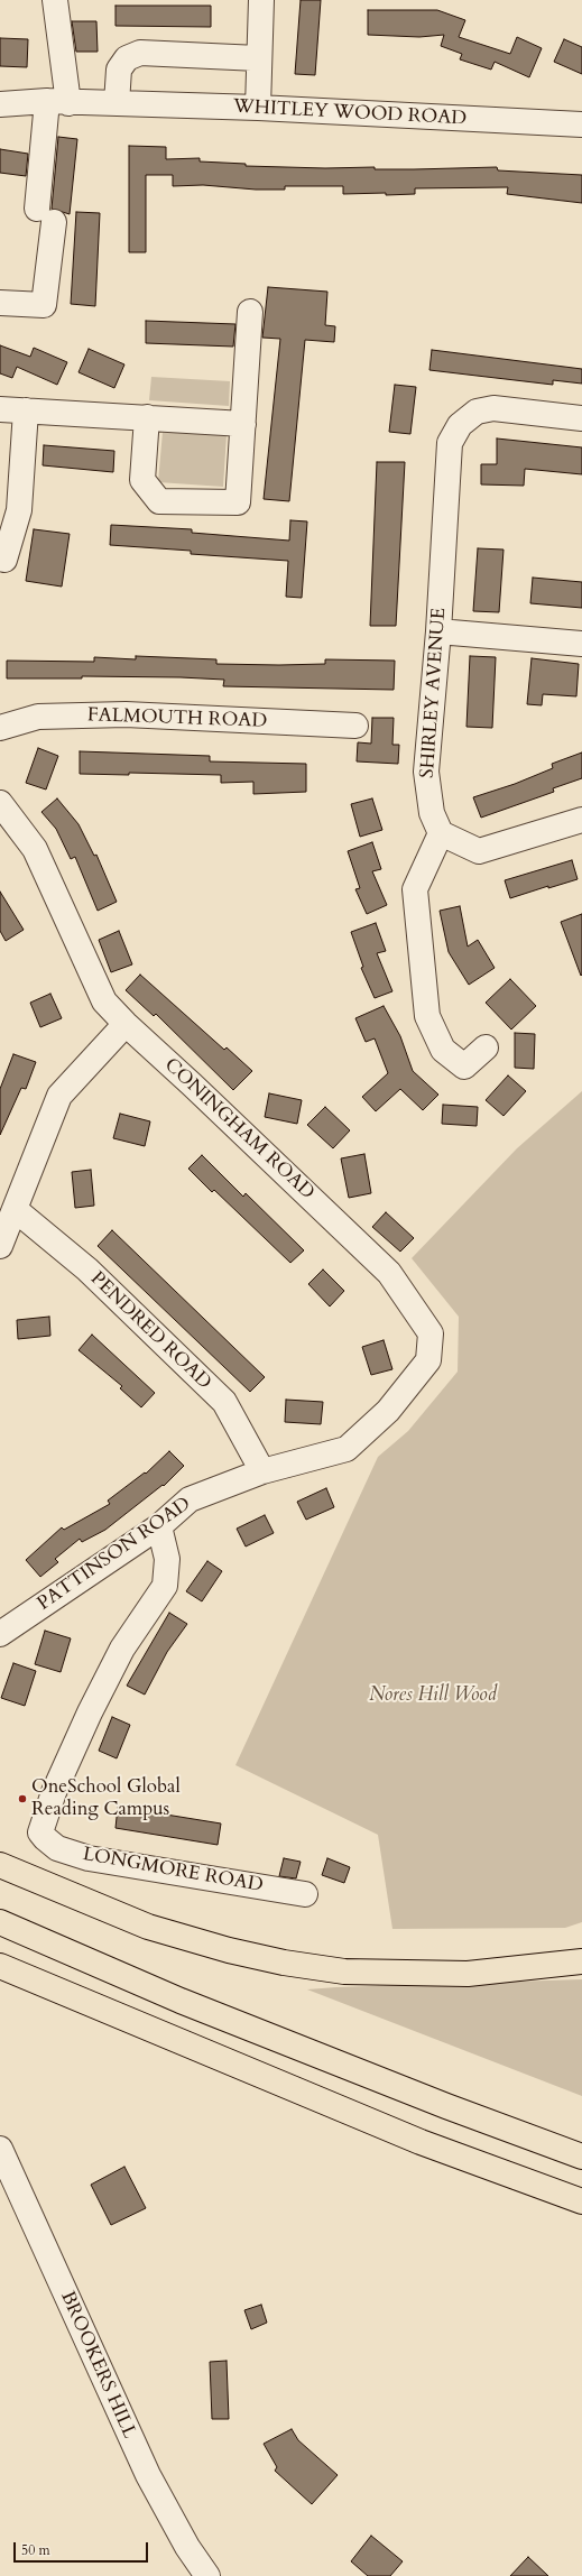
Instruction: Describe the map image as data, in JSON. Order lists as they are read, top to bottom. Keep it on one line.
{"streets":{"street":["WHITLEY WOOD ROAD","SHIRLEY AVENUE","FALMOUTH ROAD","CONINGHAM ROAD","PENDRED ROAD","PATTINSON ROAD","LONGMORE ROAD","BROOKERS HILL"]},"crossings":[["CONINGHAM ROAD","PATTINSON ROAD"],["PENDRED ROAD","PATTINSON ROAD"],["PATTINSON ROAD","LONGMORE ROAD"]],"parks":["Nores Hill Wood"],"places":["OneSchool Global Reading Campus"],"scale_bar":"50 m"}
